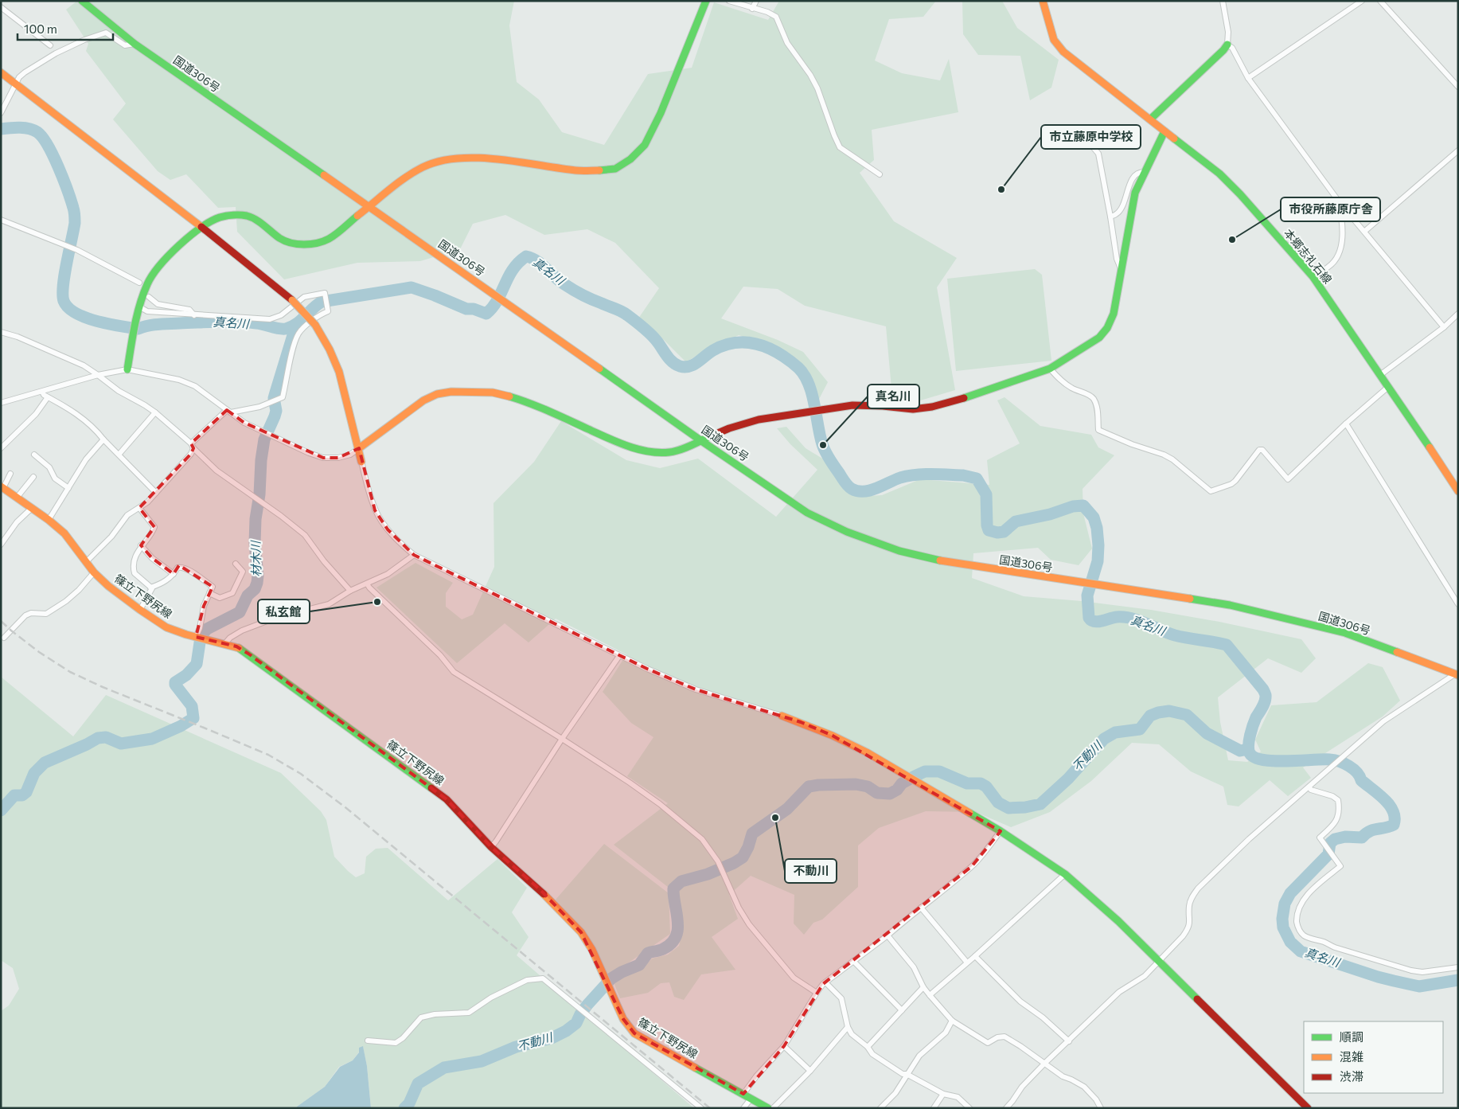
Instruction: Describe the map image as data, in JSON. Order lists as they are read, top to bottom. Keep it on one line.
{"streets":{"main road":["国道306号","本郷志礼石線","篠立下野尻線"]},"water":["真名川","材木川","不動川"],"places":["市立藤原中学校","市役所藤原庁舎","真名川","私玄館","不動川"],"legend":["順調","混雑","渋滞"],"scale_bar":"100 m"}
